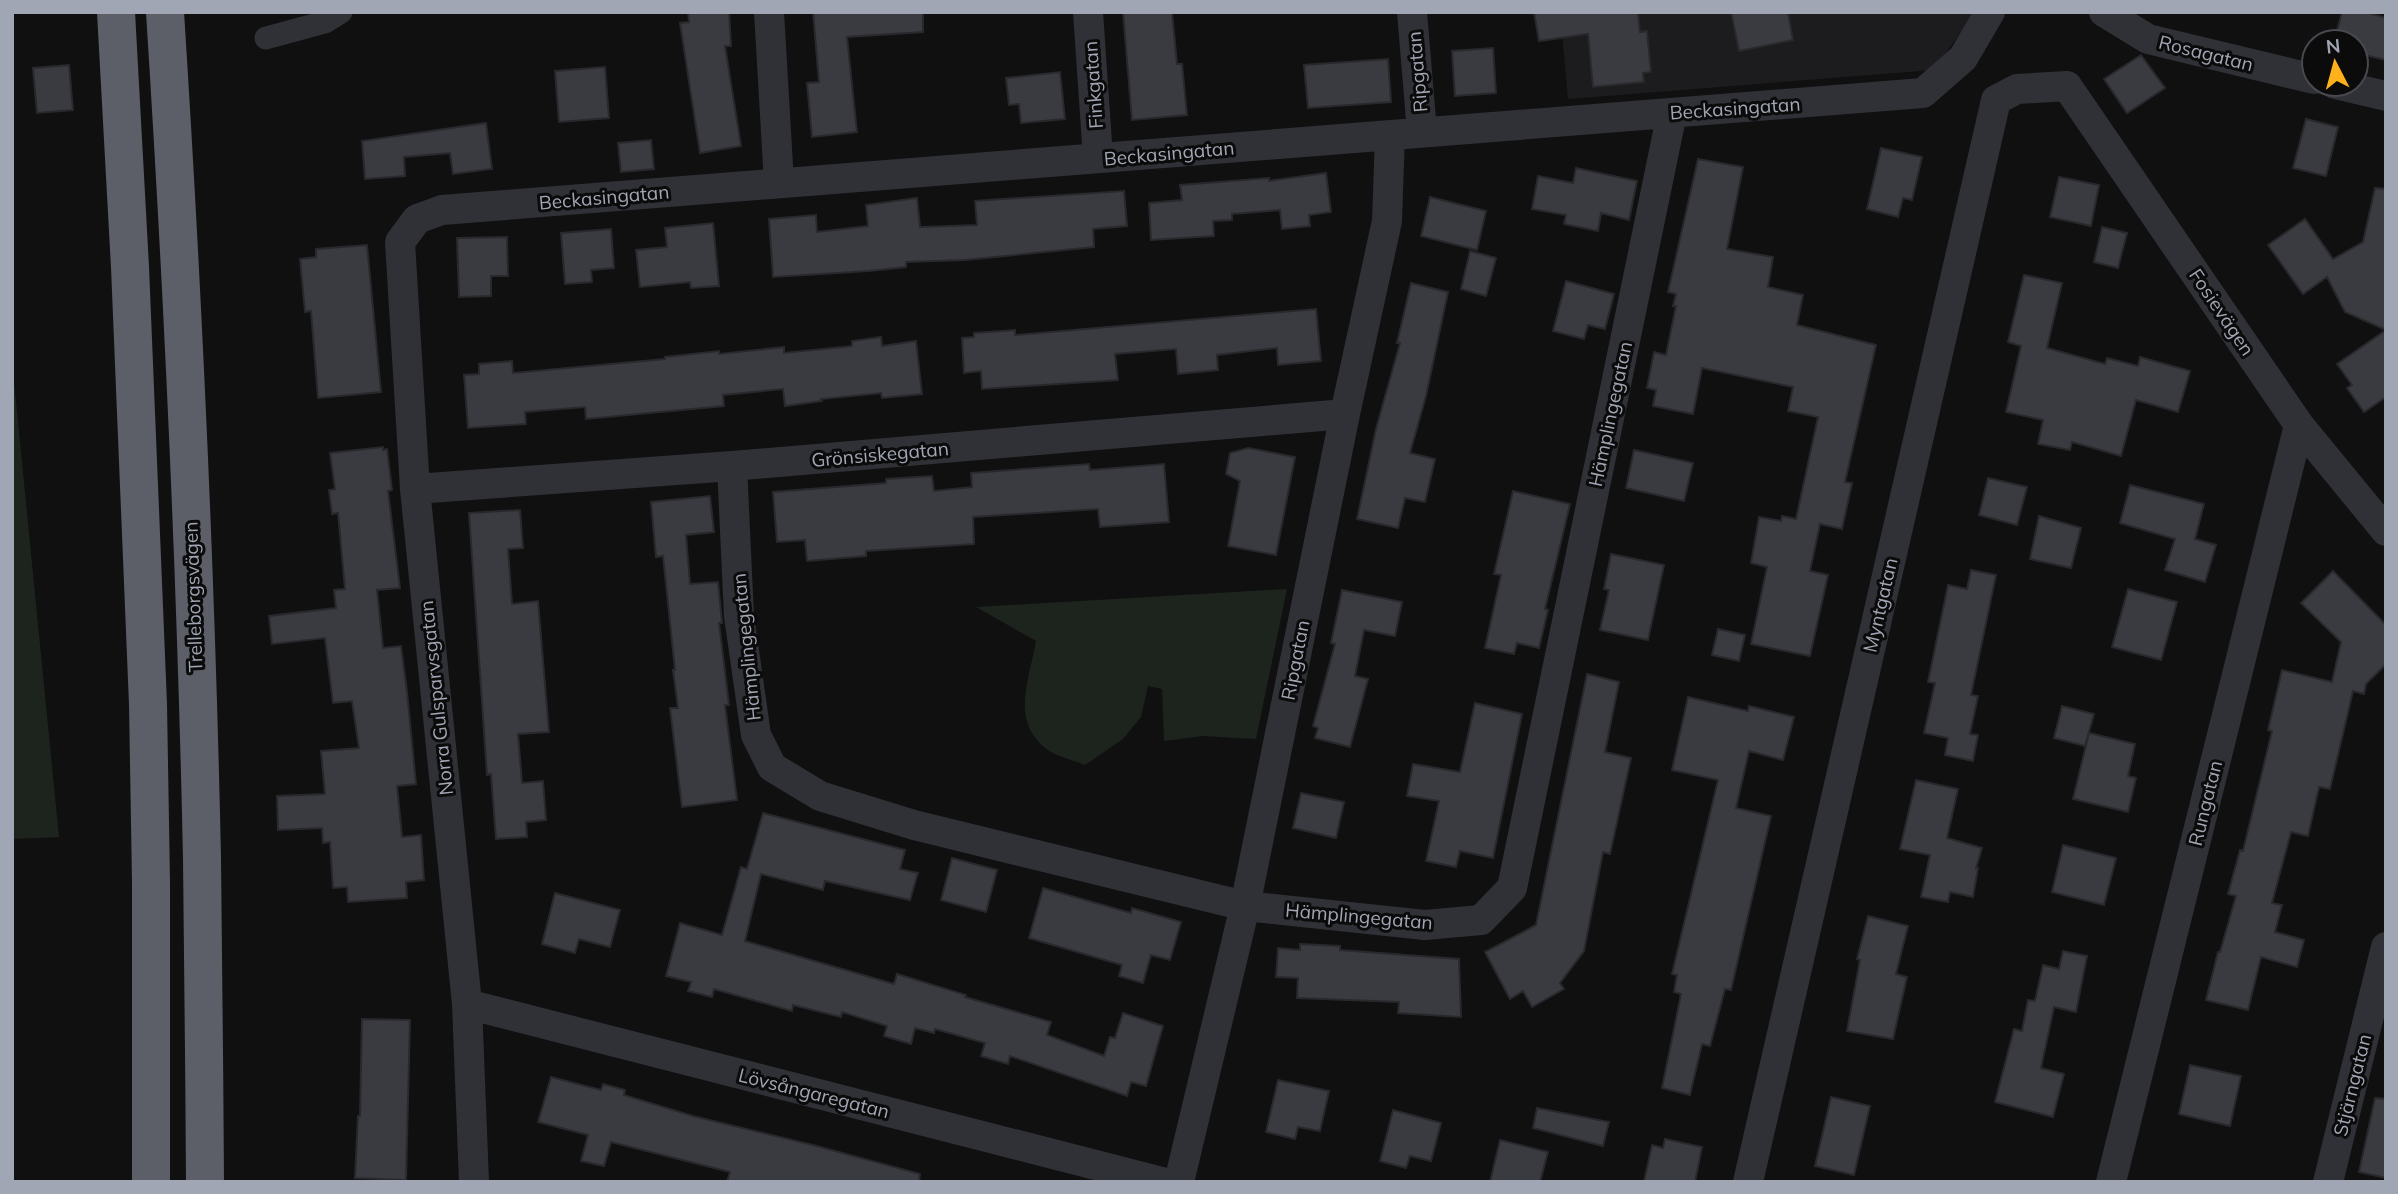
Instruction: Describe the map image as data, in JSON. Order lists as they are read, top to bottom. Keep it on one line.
{"streets":{"highway":["Trelleborgsvägen"],"street":["Rosagatan","Ripgatan","Finkgatan","Beckasingatan","Fosievägen","Hämplingegatan","Grönsiskegatan","Myntgatan","Norra Gulsparvsgatan","Rungatan","Stjärngatan","Lövsångaregatan"]},"crossings":[["Ripgatan","Beckasingatan"],["Ripgatan","Hämplingegatan"],["Ripgatan","Grönsiskegatan"],["Finkgatan","Beckasingatan"],["Beckasingatan","Hämplingegatan"],["Beckasingatan","Norra Gulsparvsgatan"],["Fosievägen","Myntgatan"],["Fosievägen","Rungatan"],["Hämplingegatan","Grönsiskegatan"],["Grönsiskegatan","Norra Gulsparvsgatan"],["Norra Gulsparvsgatan","Lövsångaregatan"]],"north":"top"}
